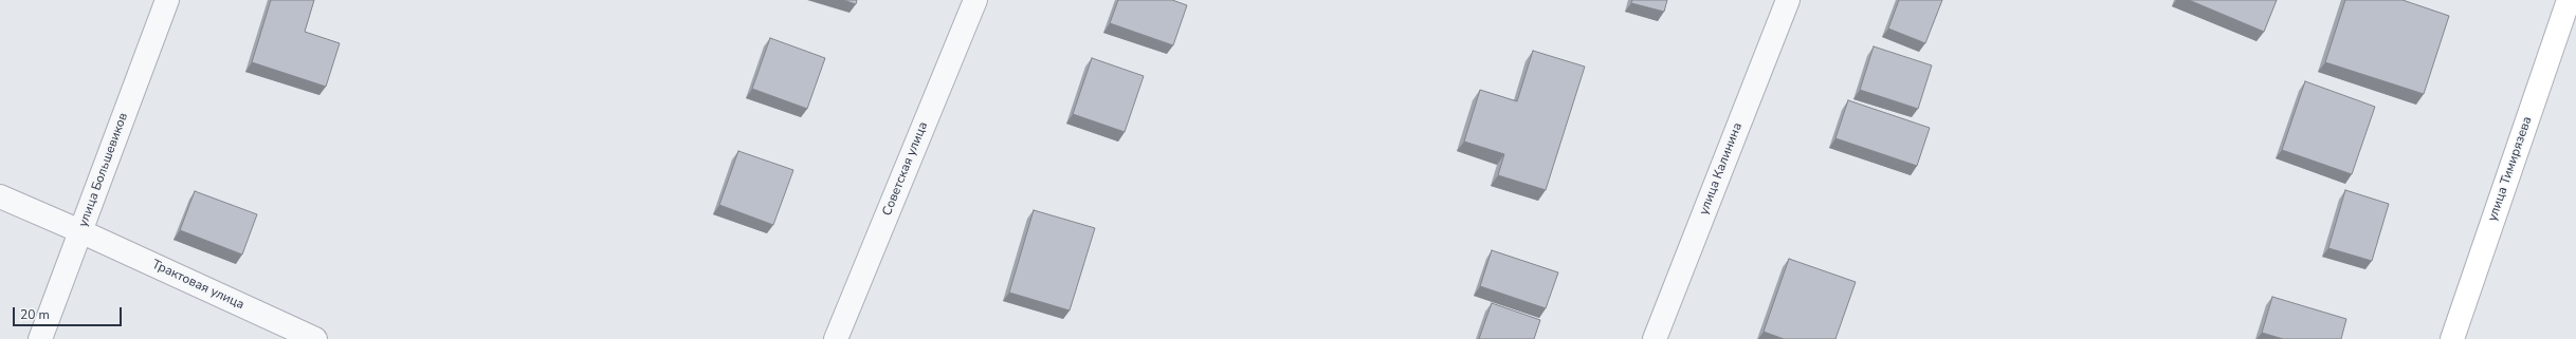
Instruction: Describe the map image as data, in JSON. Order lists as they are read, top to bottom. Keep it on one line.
{"streets":{"main road":["улица Тимирязева"],"street":["Советская улица","улица Калинина","улица Большевиков","Трактовая улица"]},"crossings":[["улица Большевиков","Трактовая улица"]],"scale_bar":"20 m"}
